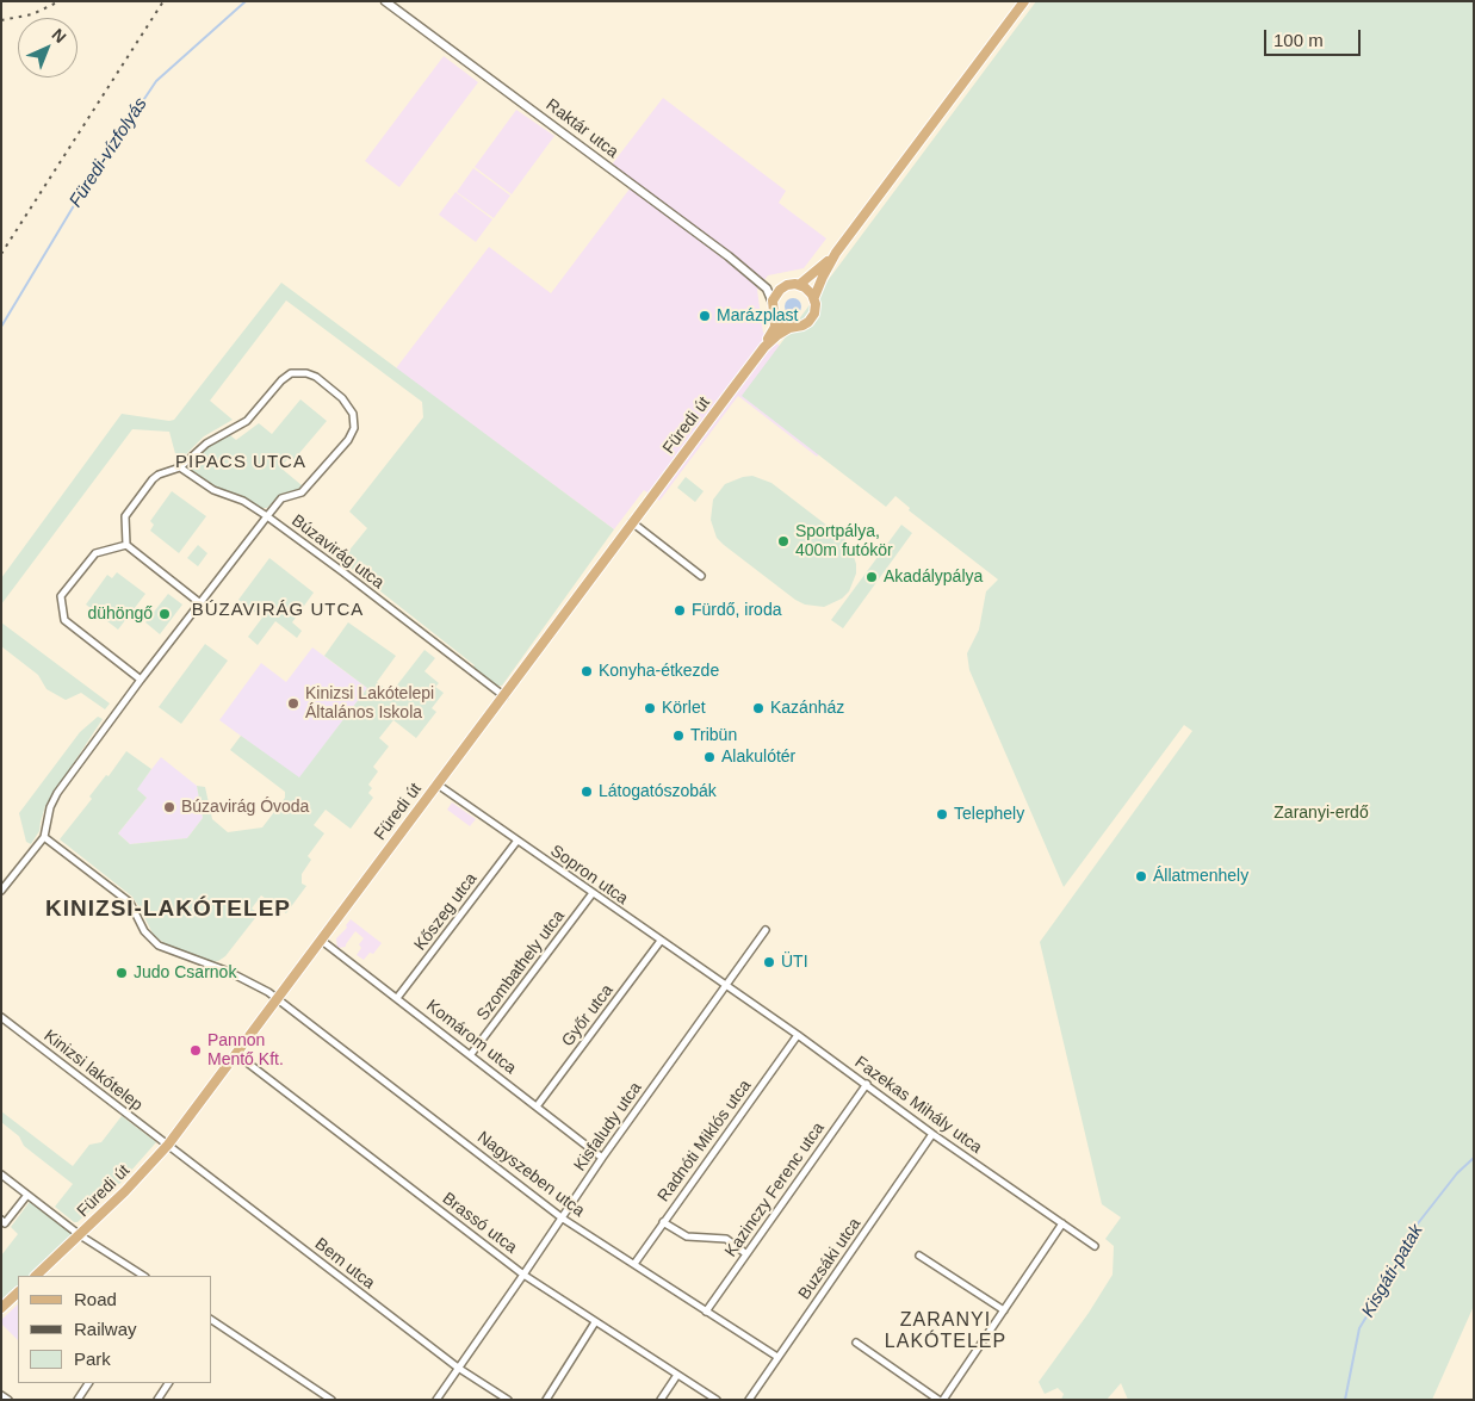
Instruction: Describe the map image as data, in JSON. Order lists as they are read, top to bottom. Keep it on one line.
{"streets":{"main road":["Füredi út"],"street":["Raktár utca","Búzavirág utca","Sopron utca","Kőszeg utca","Szombathely utca","Győr utca","Komárom utca","Kinizsi lakótelep","Fazekas Mihály utca","Kisfaludy utca","Radnóti Miklós utca","Nagyszeben utca","Kazinczy Ferenc utca","Brassó utca","Buzsáki utca","Bem utca"]},"crossings":[["Raktár utca","Füredi út"],["Füredi út","Búzavirág utca"],["Füredi út","Sopron utca"],["Füredi út","Komárom utca"],["Füredi út","Kinizsi lakótelep"],["Füredi út","Nagyszeben utca"],["Füredi út","Brassó utca"],["Füredi út","Bem utca"],["Sopron utca","Kőszeg utca"],["Sopron utca","Szombathely utca"],["Sopron utca","Győr utca"],["Sopron utca","Fazekas Mihály utca"],["Sopron utca","Kisfaludy utca"],["Kőszeg utca","Komárom utca"],["Szombathely utca","Komárom utca"],["Győr utca","Komárom utca"],["Komárom utca","Kisfaludy utca"],["Kinizsi lakótelep","Bem utca"],["Fazekas Mihály utca","Kisfaludy utca"],["Fazekas Mihály utca","Radnóti Miklós utca"],["Fazekas Mihály utca","Kazinczy Ferenc utca"],["Fazekas Mihály utca","Buzsáki utca"],["Kisfaludy utca","Nagyszeben utca"],["Kisfaludy utca","Brassó utca"],["Kisfaludy utca","Bem utca"],["Radnóti Miklós utca","Nagyszeben utca"],["Nagyszeben utca","Kazinczy Ferenc utca"],["Nagyszeben utca","Buzsáki utca"]],"districts":["PIPACS UTCA","BÚZAVIRÁG UTCA","KINIZSI-LAKÓTELEP","ZARANYI LAKÓTELEP"],"water":["Füredi-vízfolyás","Kisgáti-patak"],"parks":["Zaranyi-erdő"],"places":["Marázplast","Sportpálya, 400m futókör","Akadálypálya","Fürdő, iroda","dühöngő","Konyha-étkezde","Kinizsi Lakótelepi Általános Iskola","Körlet","Kazánház","Tribün","Alakulótér","Látogatószobák","Búzavirág Óvoda","Telephely","Állatmenhely","ÜTI","Judo Csarnok","Pannon Mentő Kft."],"legend":["Road","Railway","Park"],"scale_bar":"100 m","north":"top right"}
